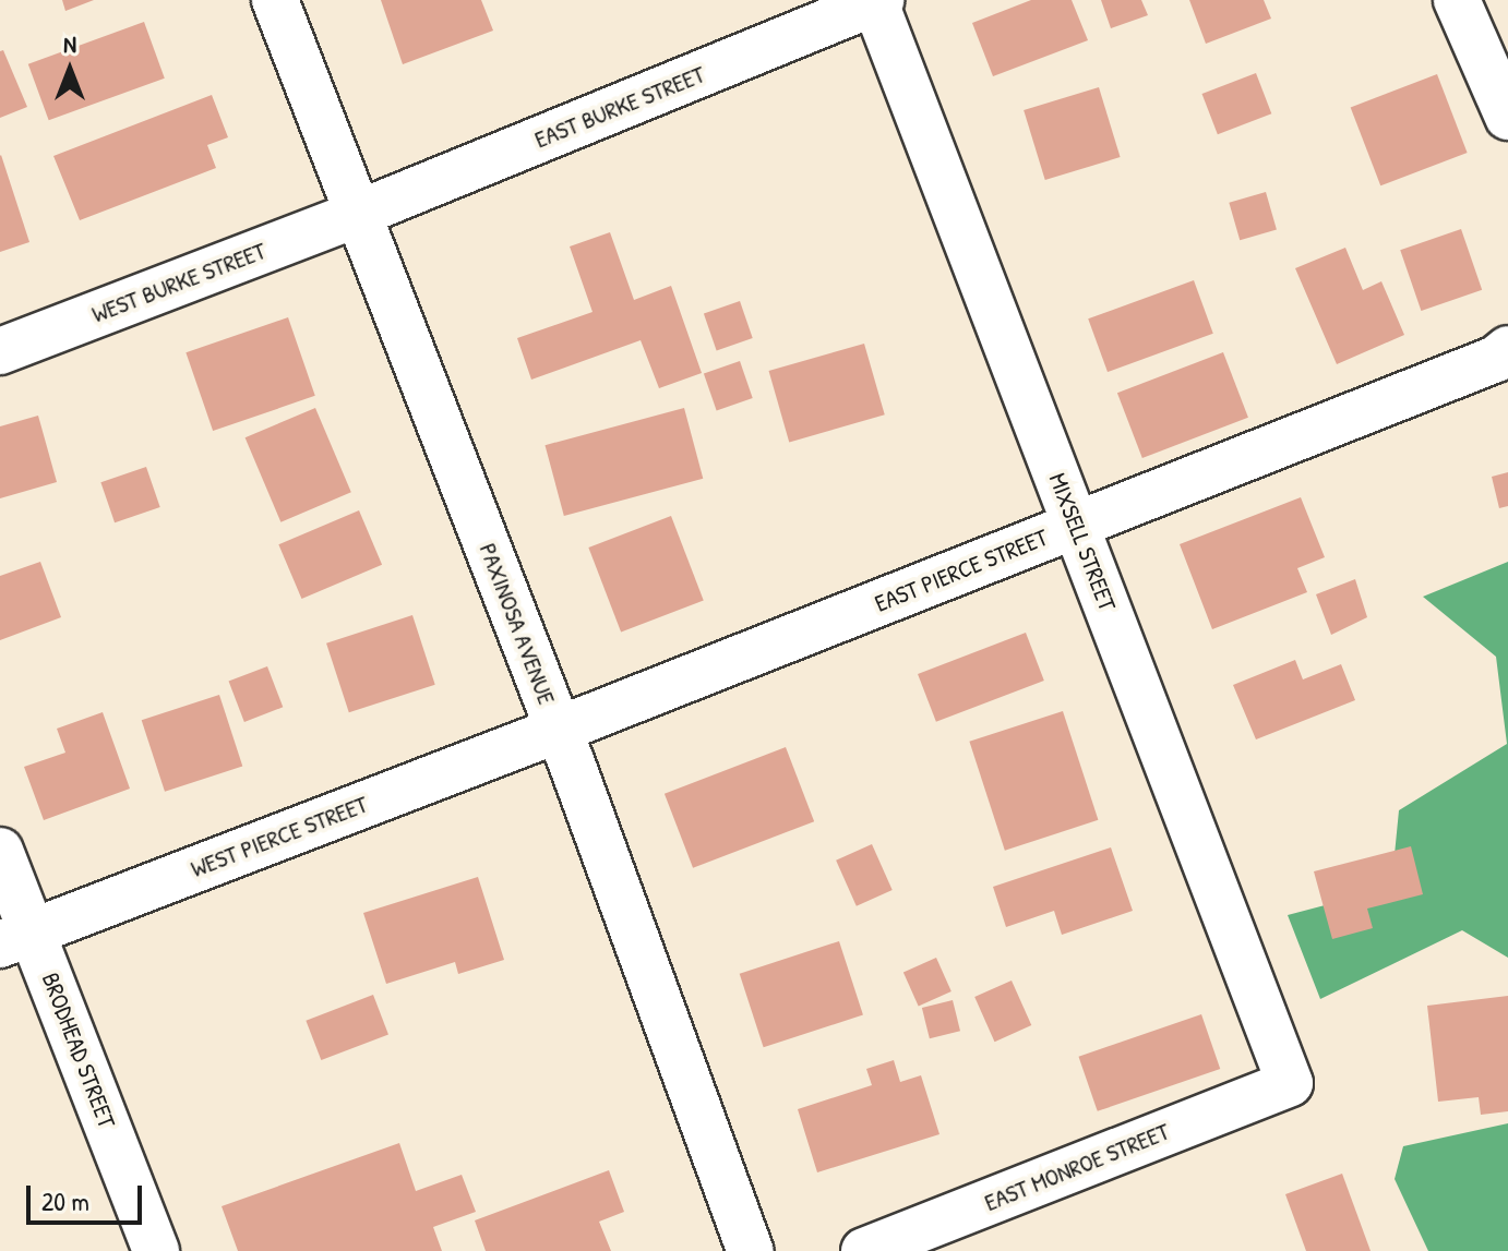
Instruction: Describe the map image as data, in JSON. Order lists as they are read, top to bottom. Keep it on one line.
{"streets":{"street":["EAST BURKE STREET","WEST BURKE STREET","MIXSELL STREET","EAST PIERCE STREET","PAXINOSA AVENUE","WEST PIERCE STREET","BRODHEAD STREET","EAST MONROE STREET"]},"crossings":[["EAST BURKE STREET","WEST BURKE STREET"],["EAST BURKE STREET","MIXSELL STREET"],["EAST BURKE STREET","PAXINOSA AVENUE"],["WEST BURKE STREET","PAXINOSA AVENUE"],["MIXSELL STREET","EAST PIERCE STREET"],["MIXSELL STREET","EAST MONROE STREET"],["EAST PIERCE STREET","PAXINOSA AVENUE"],["EAST PIERCE STREET","WEST PIERCE STREET"],["PAXINOSA AVENUE","WEST PIERCE STREET"],["WEST PIERCE STREET","BRODHEAD STREET"]],"scale_bar":"20 m","north":"top"}
